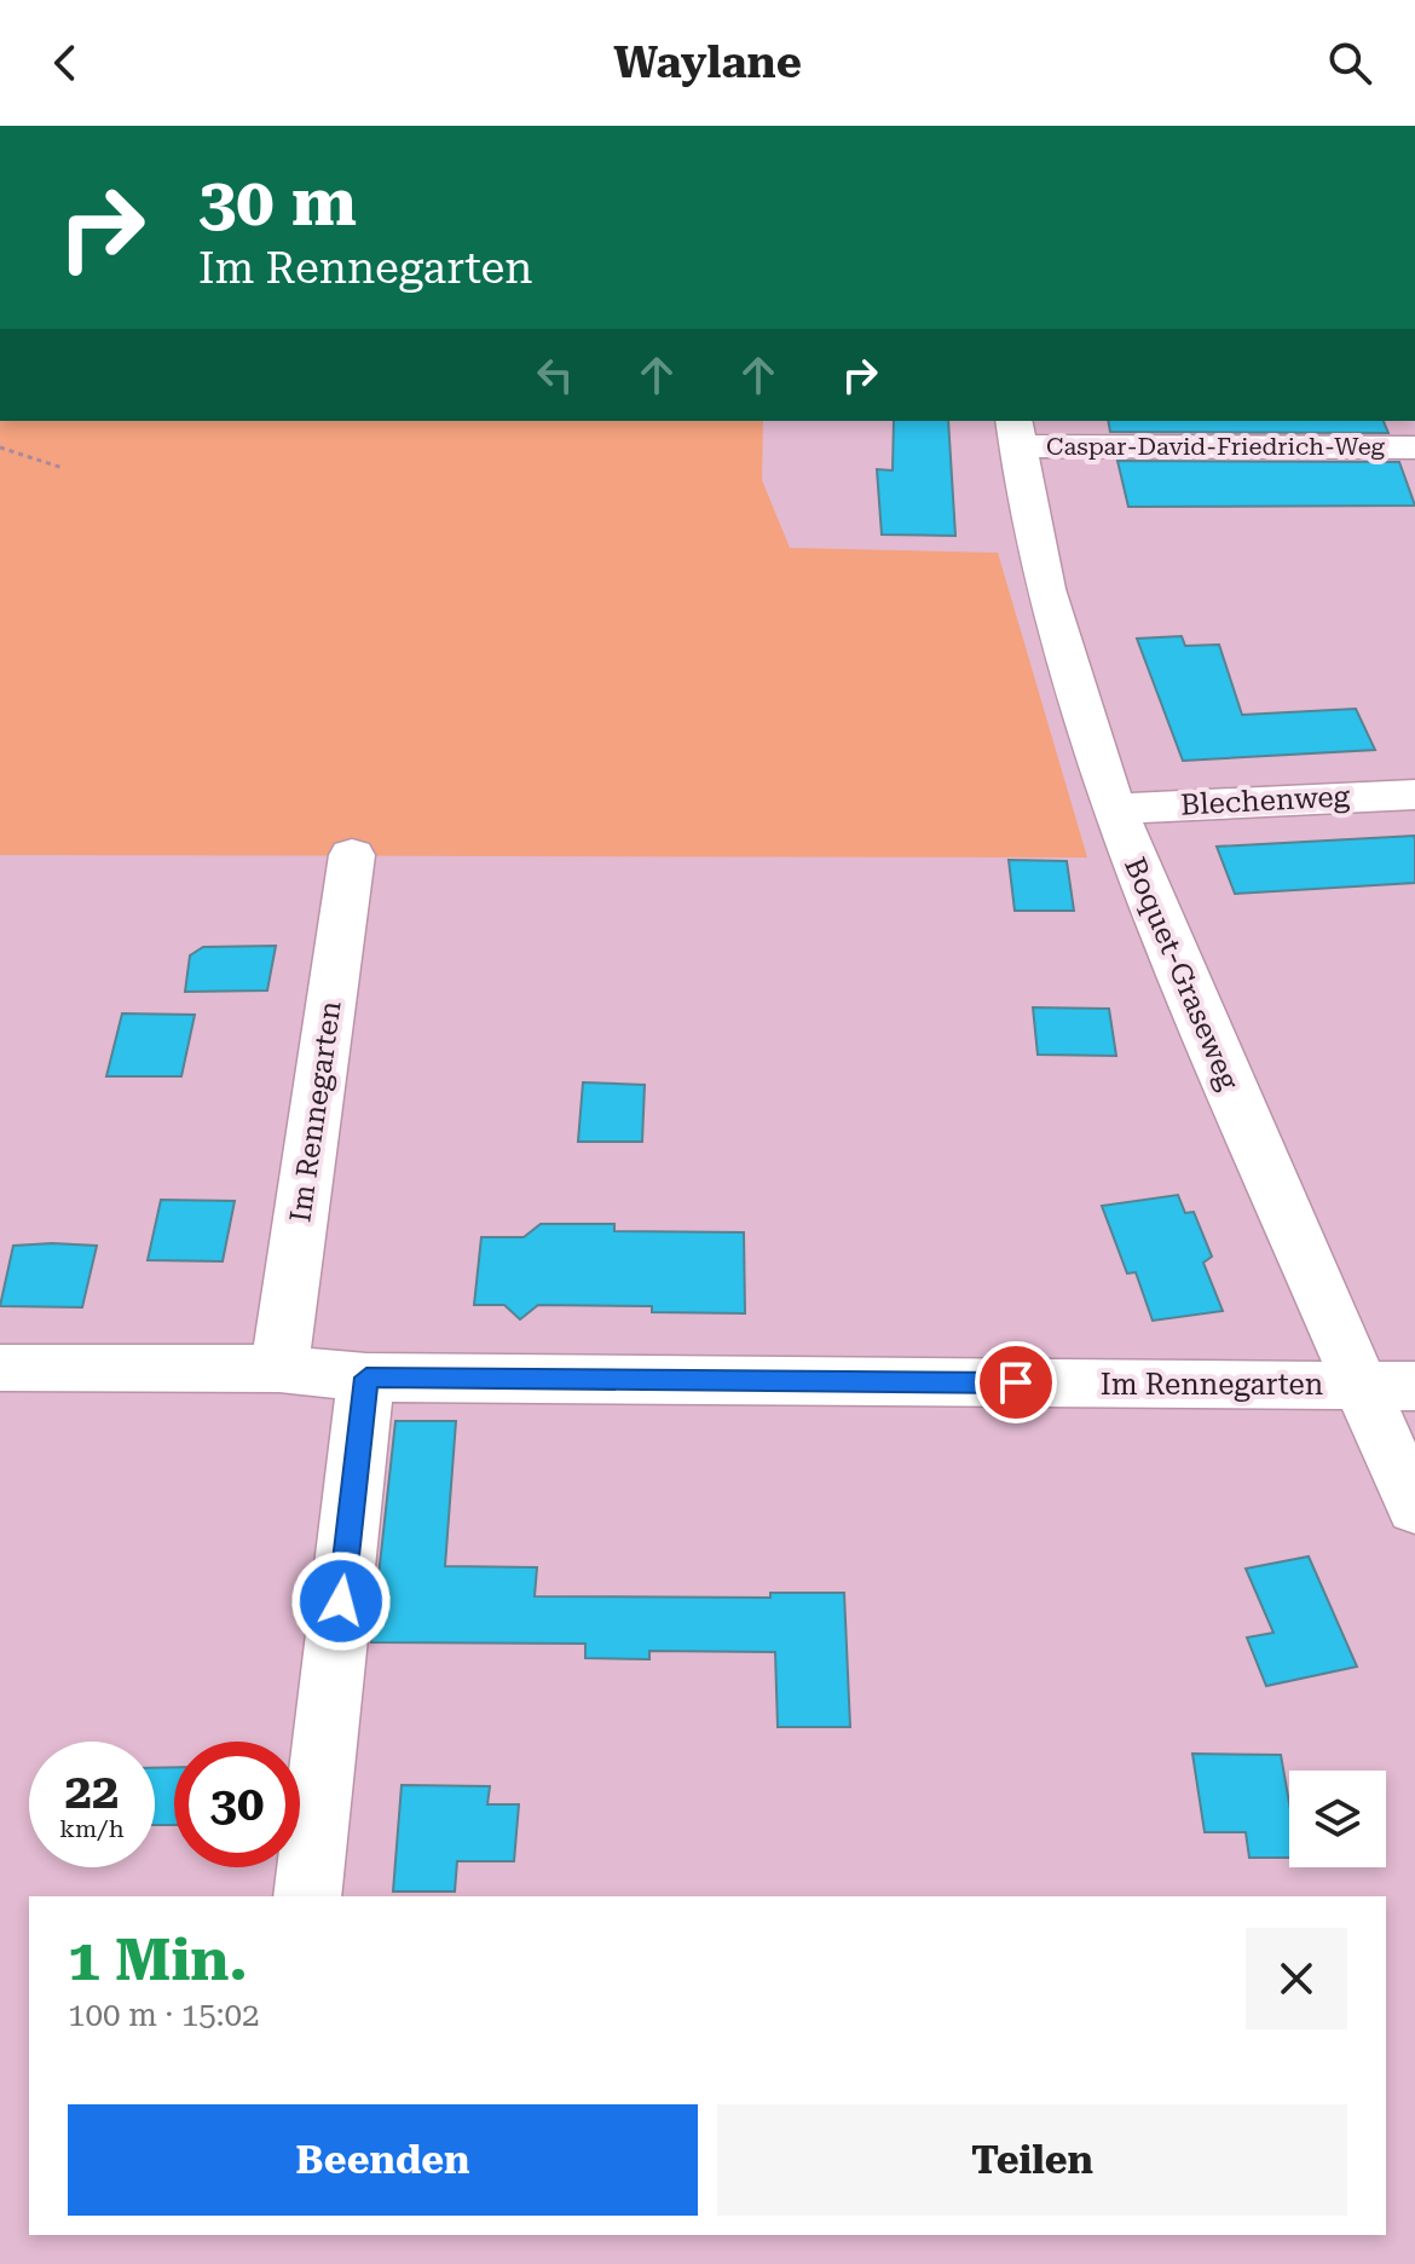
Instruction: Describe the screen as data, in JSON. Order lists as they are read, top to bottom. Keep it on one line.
{"streets":{"street":["Caspar-David-Friedrich-Weg","Blechenweg","Boquet-Graseweg","Im Rennegarten"]},"crossings":[["Caspar-David-Friedrich-Weg","Boquet-Graseweg"],["Blechenweg","Boquet-Graseweg"],["Boquet-Graseweg","Im Rennegarten"]],"page":{"header":"Waylane","turn":["30 m","Im Rennegarten"],"speed":"22 km/h","limit":"30","heading":["1 Min.","100 m · 15:02"],"buttons":["Beenden","Teilen"]}}
